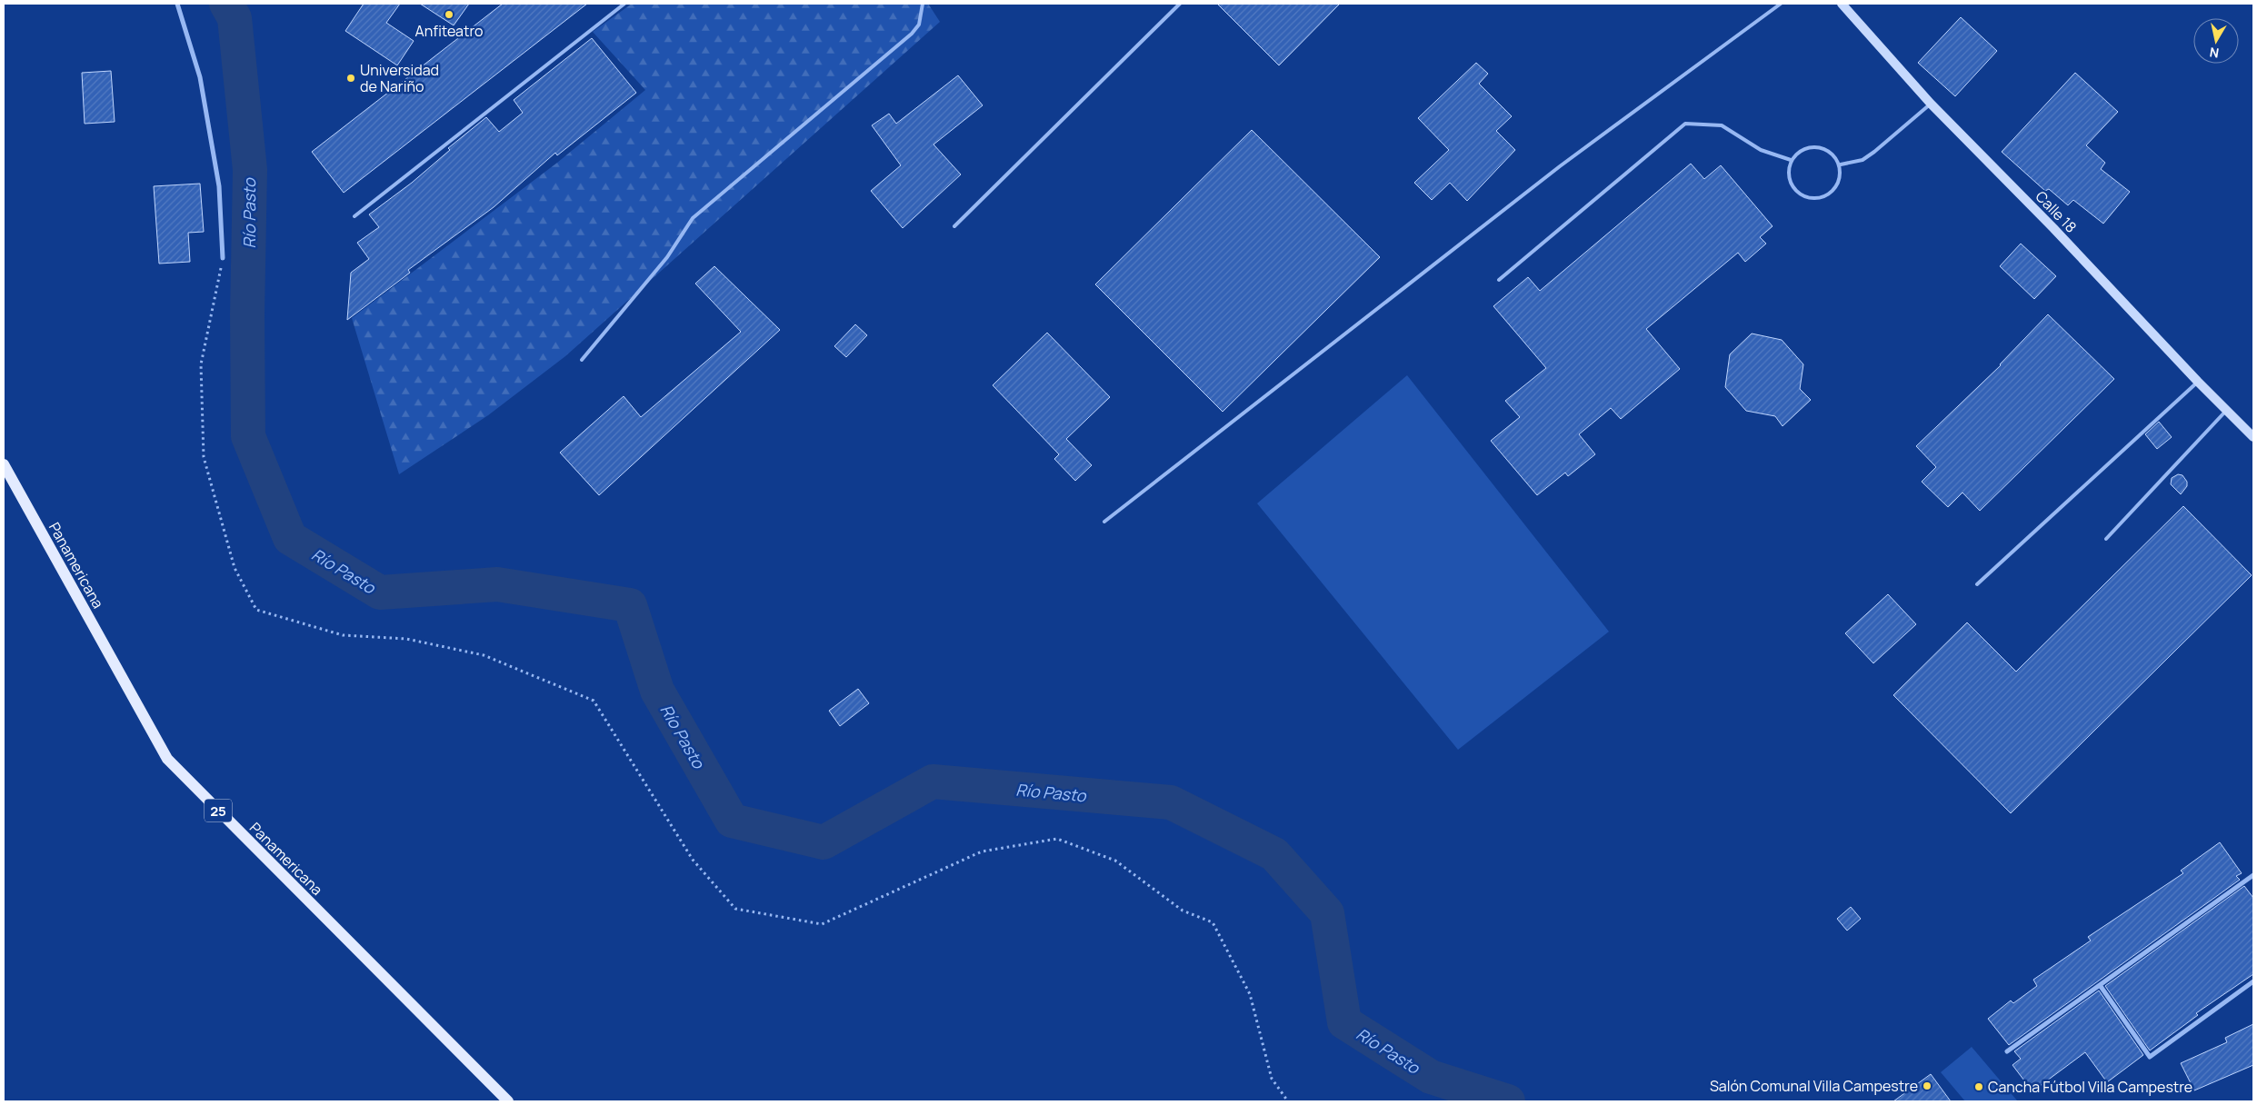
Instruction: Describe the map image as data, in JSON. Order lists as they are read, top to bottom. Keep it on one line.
{"streets":{"main road":["Calle 18","Panamericana","25"]},"water":["Río Pasto"],"places":["Anfiteatro","Universidad de Nariño","Salón Comunal Villa Campestre","Cancha Fútbol Villa Campestre"],"north":"bottom"}
